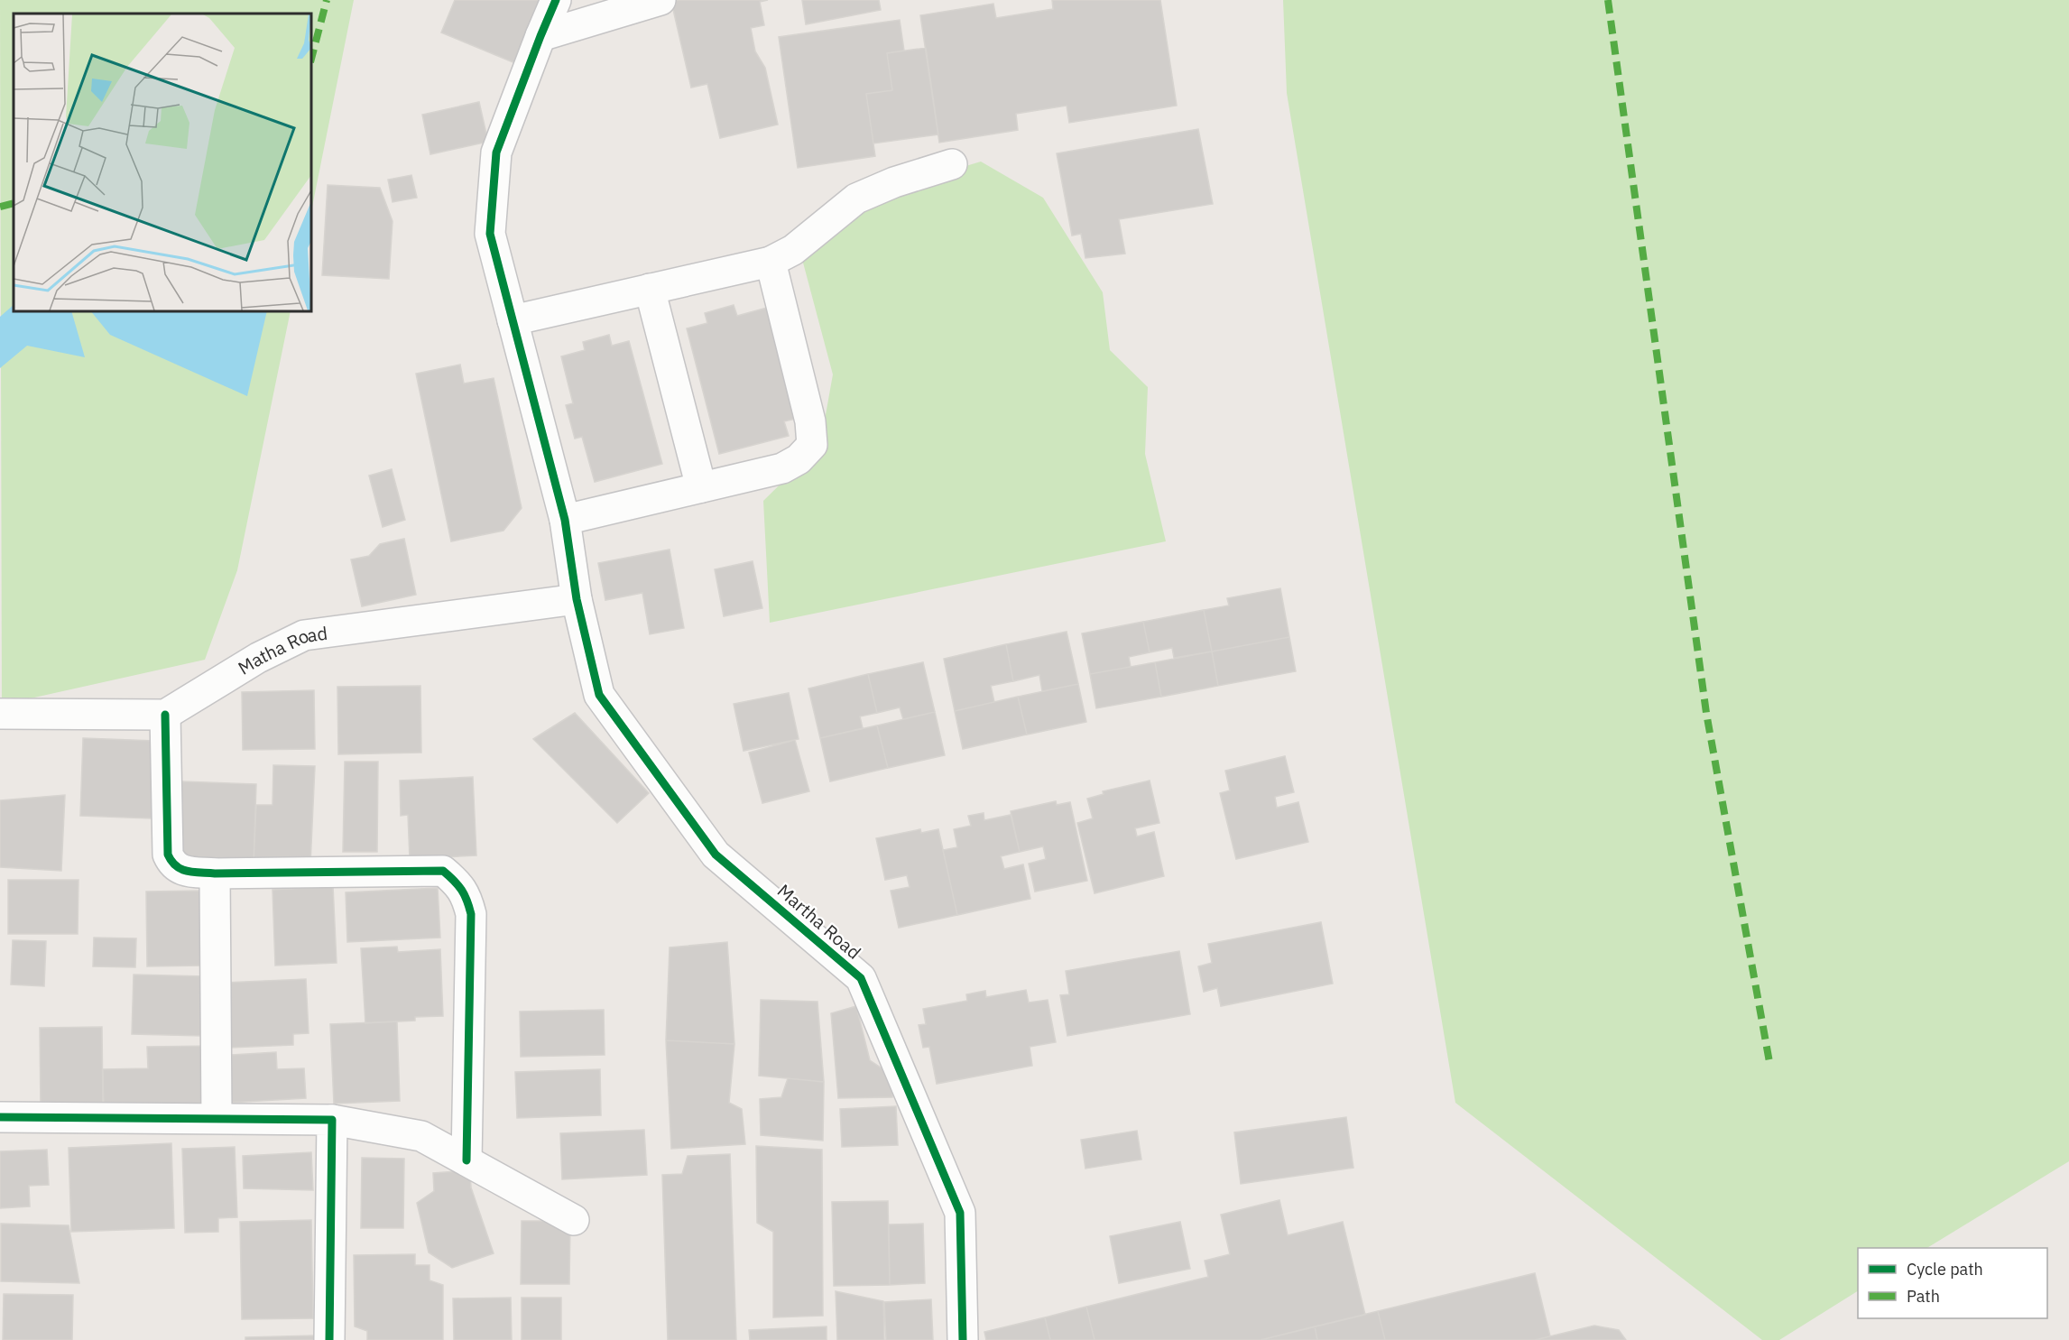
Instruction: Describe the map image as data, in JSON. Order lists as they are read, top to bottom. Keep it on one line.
{"streets":{"street":["Matha Road","Martha Road"]},"crossings":[["Matha Road","Martha Road"]],"legend":["Cycle path","Path"]}
